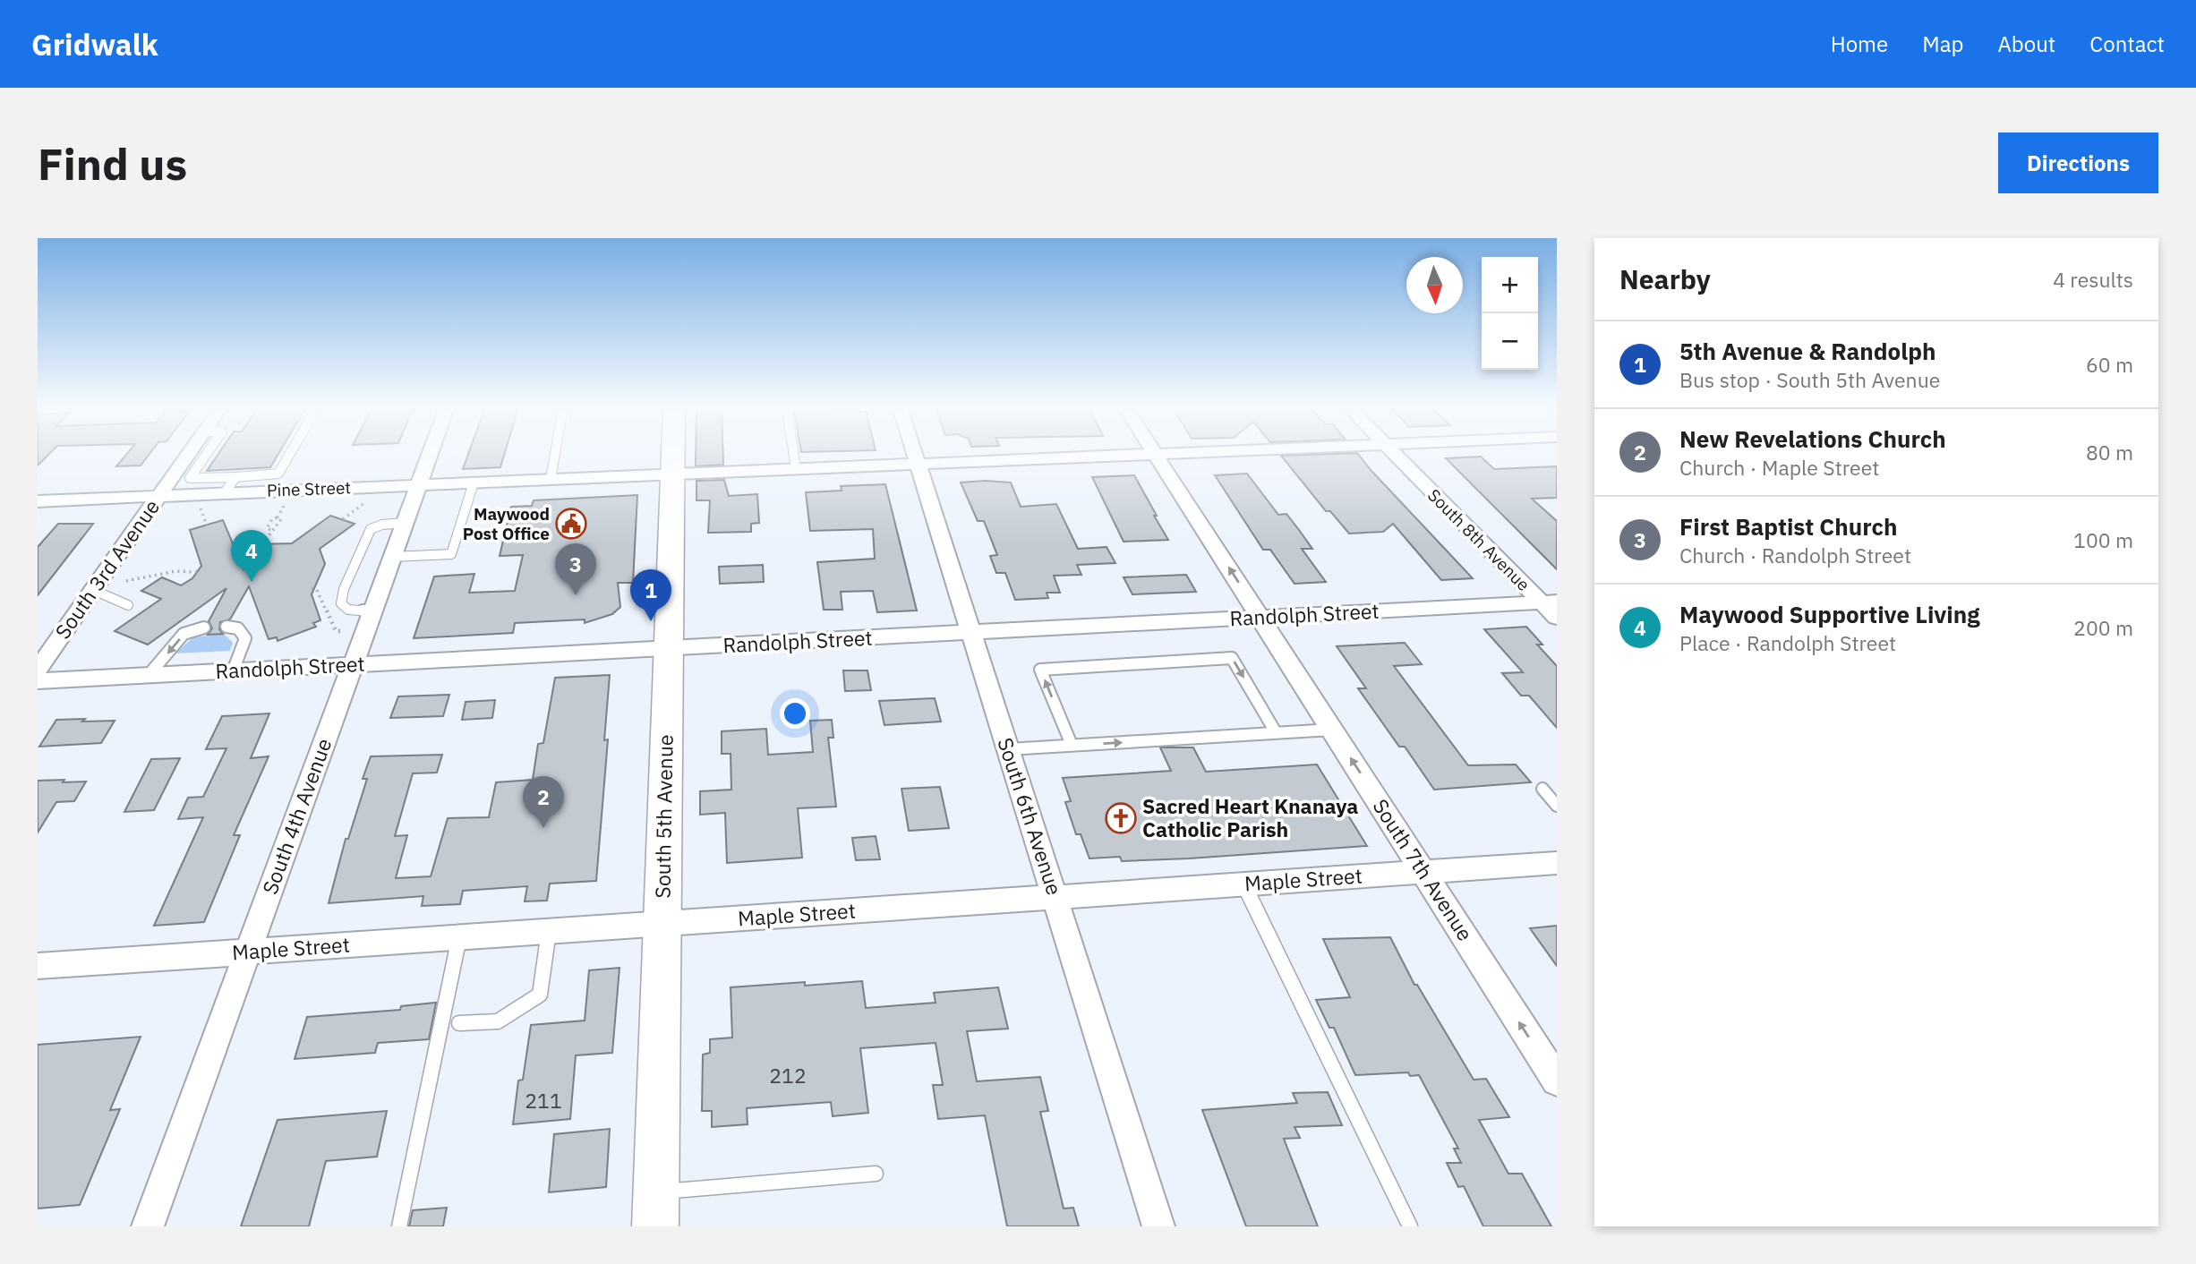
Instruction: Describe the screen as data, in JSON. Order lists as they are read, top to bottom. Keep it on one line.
{"streets":{"street":["Pine Street","South 8th Avenue","South 3rd Avenue","Randolph Street","South 4th Avenue","South 5th Avenue","South 6th Avenue","South 7th Avenue","Maple Street"]},"crossings":[["Pine Street","South 3rd Avenue"],["Pine Street","South 4th Avenue"],["Pine Street","South 5th Avenue"],["Pine Street","South 6th Avenue"],["Pine Street","South 7th Avenue"],["South 8th Avenue","Randolph Street"],["Randolph Street","South 4th Avenue"],["Randolph Street","South 5th Avenue"],["Randolph Street","South 6th Avenue"],["Randolph Street","South 7th Avenue"],["South 4th Avenue","Maple Street"],["South 5th Avenue","Maple Street"],["South 6th Avenue","Maple Street"],["South 7th Avenue","Maple Street"]],"one_way":["South 7th Avenue"],"places":{"public building":["Maywood Post Office"],"church":["Sacred Heart Knanaya Catholic Parish"]},"house_numbers":["212","211"],"north":"bottom","page":{"header":"Gridwalk","nav":["Home","Map","About","Contact"],"buttons":"Directions","title":"Find us","heading":["Nearby","4 results"],"map_buttons":["+","−"],"list":[{"mark":"1","name":"5th Avenue & Randolph","note":"Bus stop · South 5th Avenue","value":"60 m"},{"mark":"2","name":"New Revelations Church","note":"Church · Maple Street","value":"80 m"},{"mark":"3","name":"First Baptist Church","note":"Church · Randolph Street","value":"100 m"},{"mark":"4","name":"Maywood Supportive Living","note":"Place · Randolph Street","value":"200 m"}],"pins":["4","3","1","2"]}}
